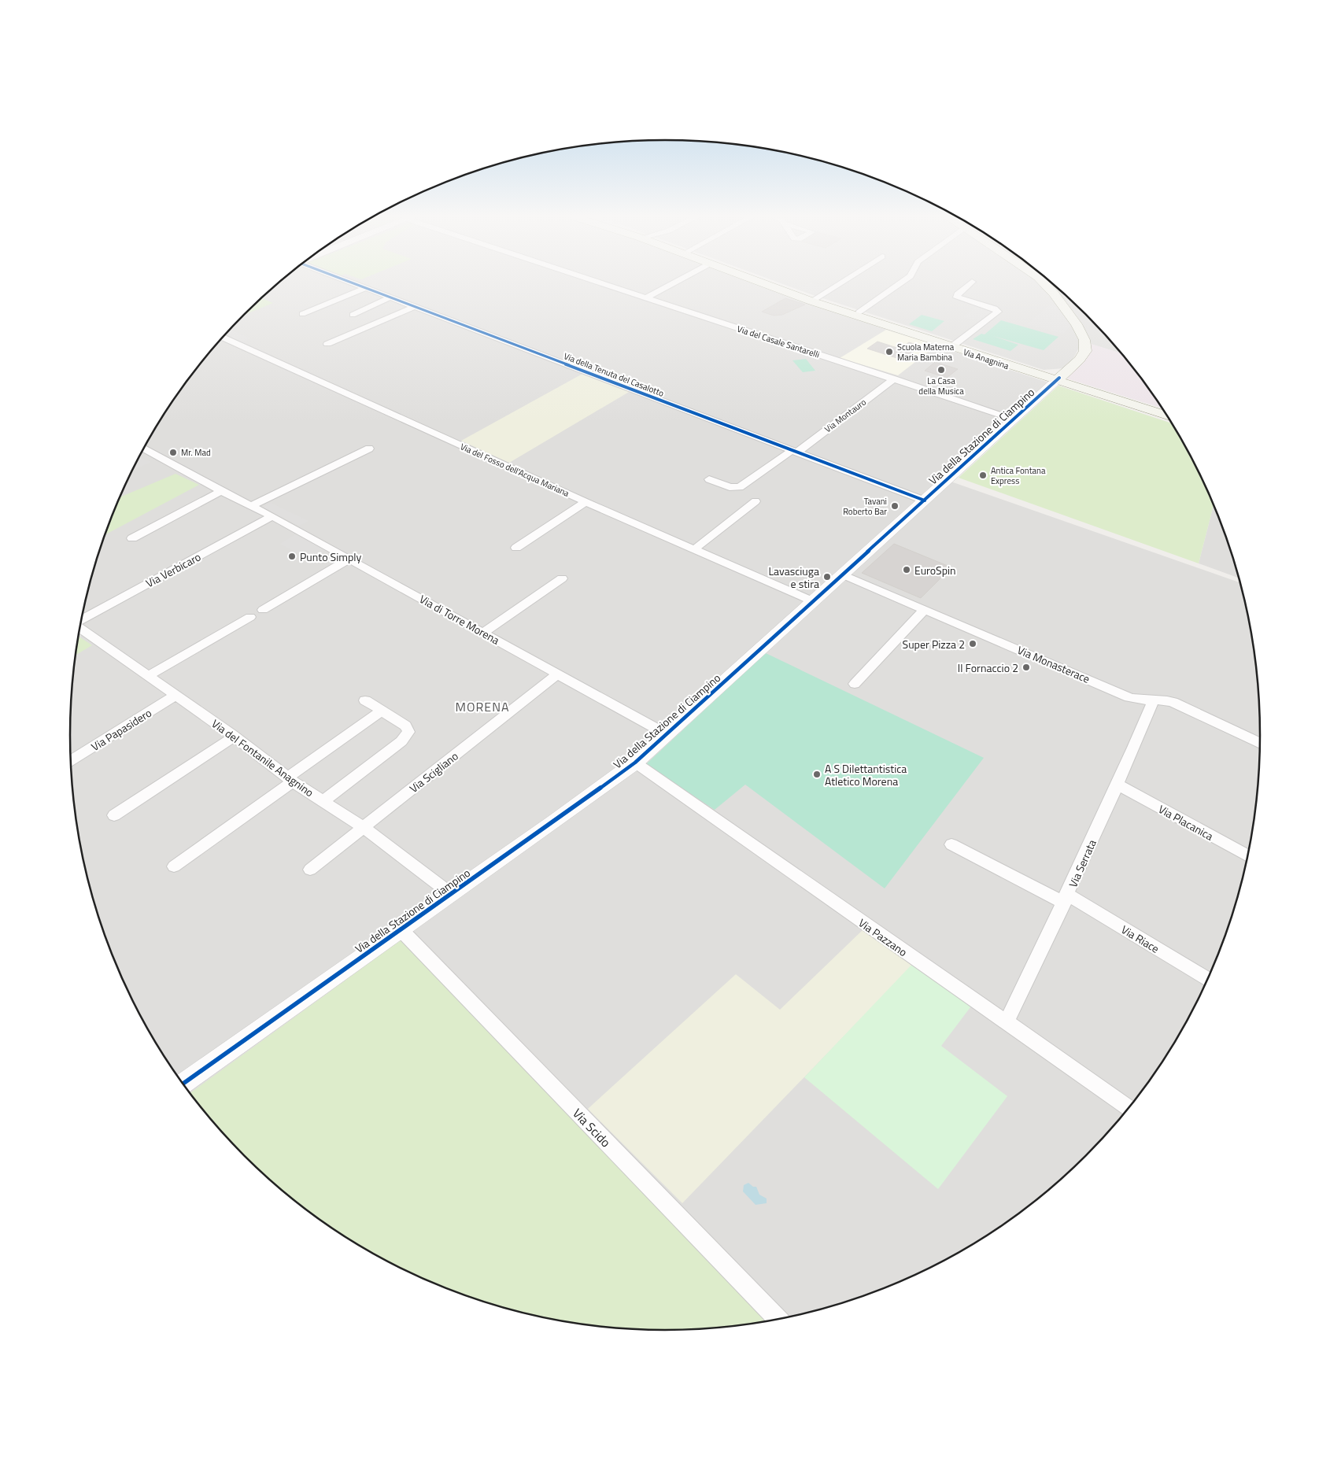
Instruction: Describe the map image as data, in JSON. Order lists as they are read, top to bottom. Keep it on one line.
{"streets":{"main road":["Via Anagnina"],"street":["Via del Casale Santarelli","Via della Tenuta del Casalotto","Via Montauro","Via della Stazione di Ciampino","Via del Fosso dell'Acqua Mariana","Via Verbicaro","Via di Torre Morena","Via Monasterace","Via Papasidero","Via del Fontanile Anagnino","Via Scigliano","Via Placanica","Via Serrata","Via Pazzano","Via Riace","Via Scido"]},"crossings":[["Via del Casale Santarelli","Via Montauro"],["Via del Casale Santarelli","Via della Stazione di Ciampino"],["Via Anagnina","Via della Stazione di Ciampino"],["Via della Tenuta del Casalotto","Via Montauro"],["Via della Tenuta del Casalotto","Via della Stazione di Ciampino"],["Via della Stazione di Ciampino","Via del Fosso dell'Acqua Mariana"],["Via della Stazione di Ciampino","Via di Torre Morena"],["Via della Stazione di Ciampino","Via Monasterace"],["Via della Stazione di Ciampino","Via del Fontanile Anagnino"],["Via della Stazione di Ciampino","Via Pazzano"],["Via della Stazione di Ciampino","Via Scido"],["Via Verbicaro","Via di Torre Morena"],["Via di Torre Morena","Via Scigliano"],["Via Monasterace","Via Serrata"],["Via Papasidero","Via del Fontanile Anagnino"],["Via del Fontanile Anagnino","Via Scigliano"],["Via Placanica","Via Serrata"],["Via Serrata","Via Pazzano"],["Via Serrata","Via Riace"]],"districts":["MORENA"],"places":["Scuola Materna Maria Bambina","La Casa della Musica","Mr. Mad","Antica Fontana Express","Tavani Roberto Bar","Punto Simply","EuroSpin","Lavasciuga e stira","Super Pizza 2","Il Fornaccio 2","A S Dilettantistica Atletico Morena"]}
